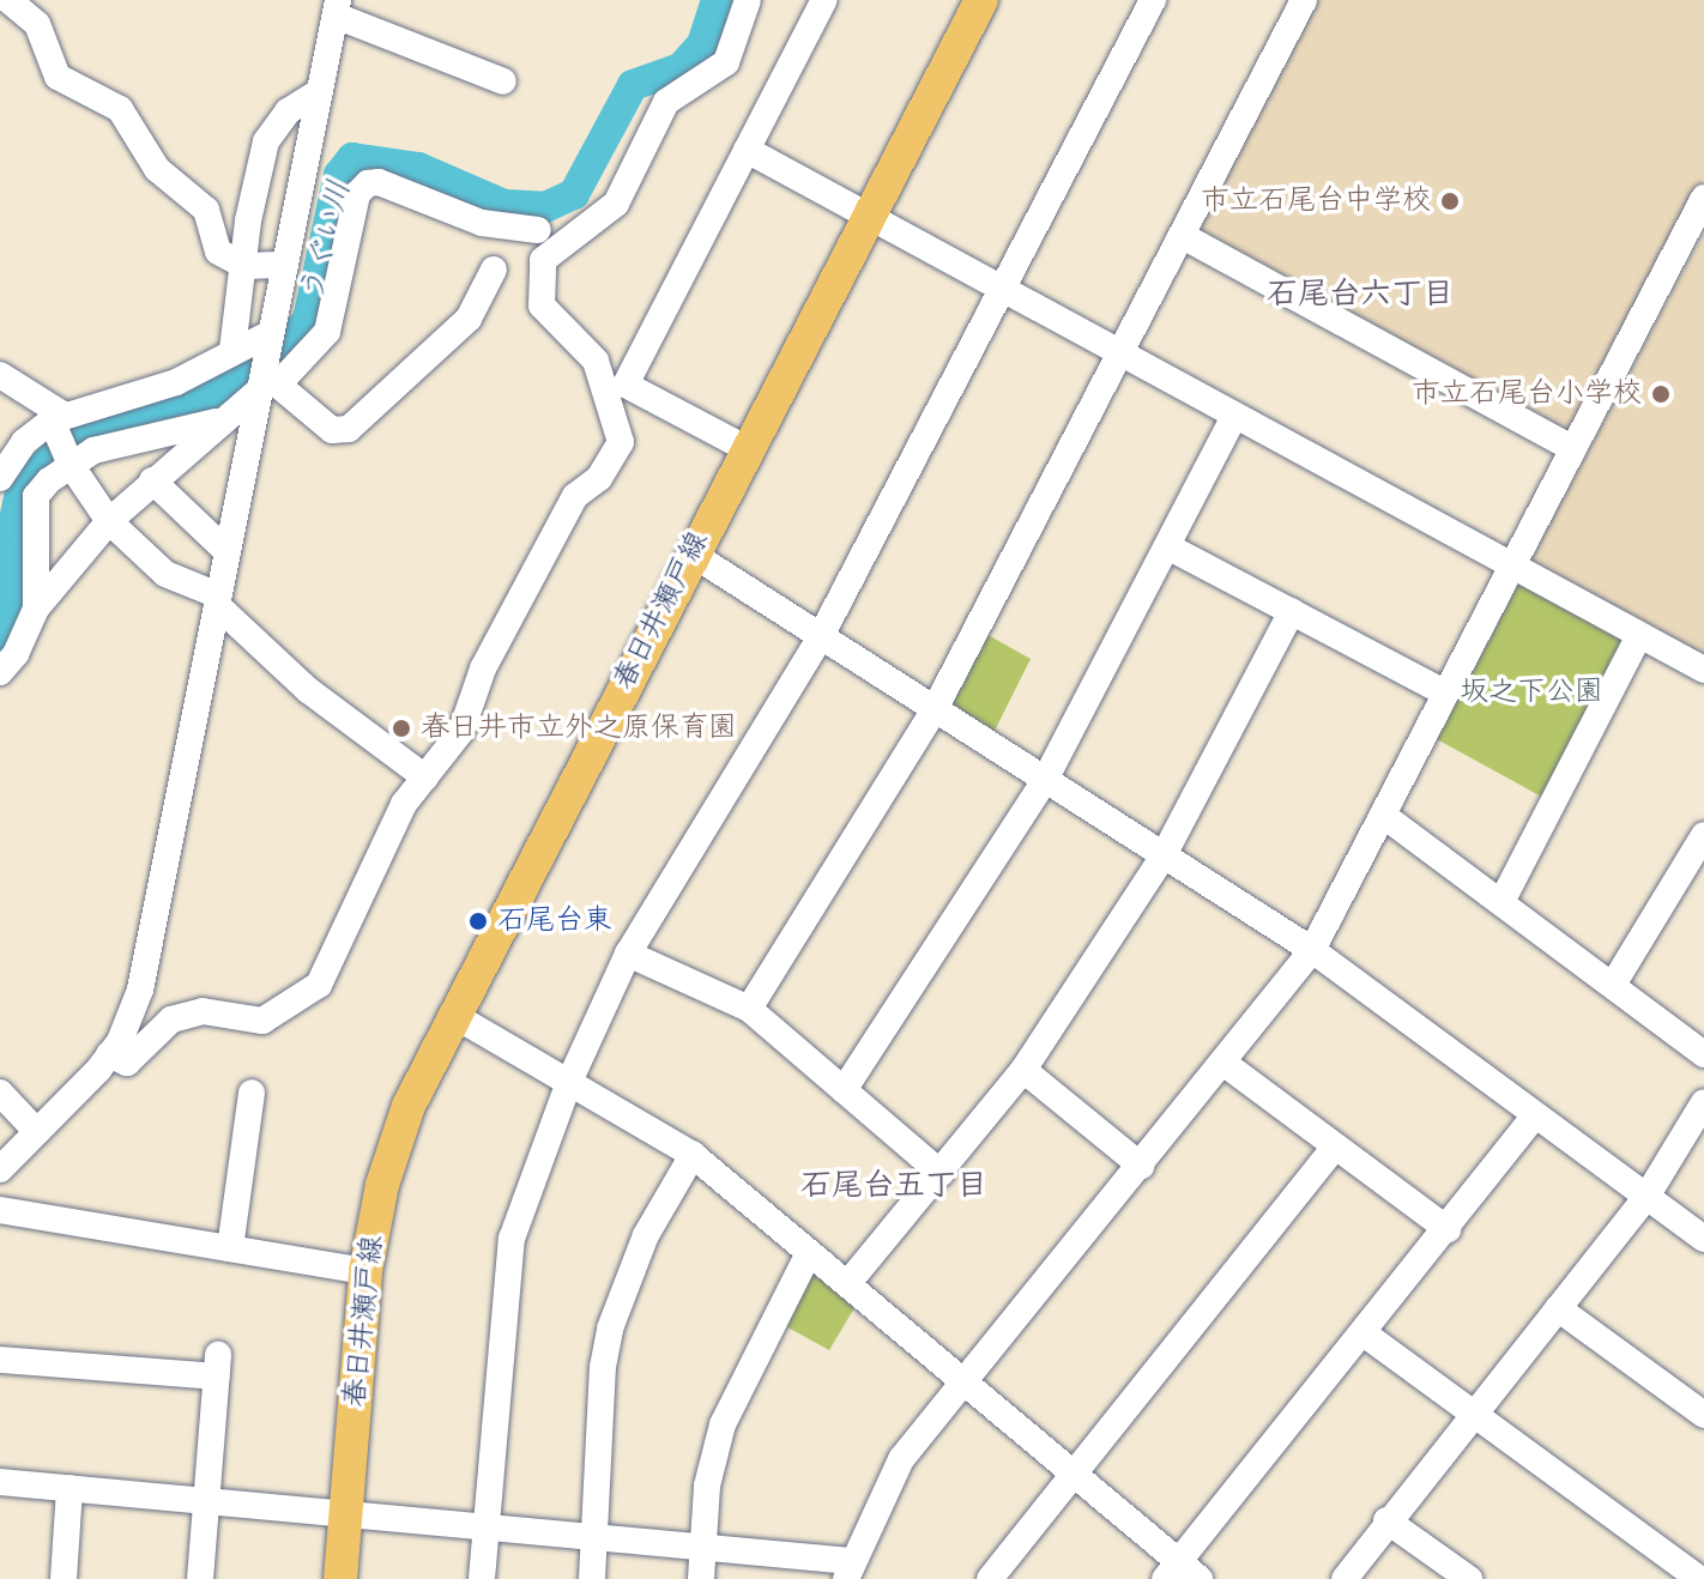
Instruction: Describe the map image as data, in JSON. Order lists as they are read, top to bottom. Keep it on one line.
{"streets":{"main road":["春日井瀬戸線"]},"districts":["石尾台六丁目","石尾台五丁目"],"water":["うぐい川"],"parks":["坂之下公園"],"places":["市立石尾台中学校","市立石尾台小学校","春日井市立外之原保育園","石尾台東"]}
